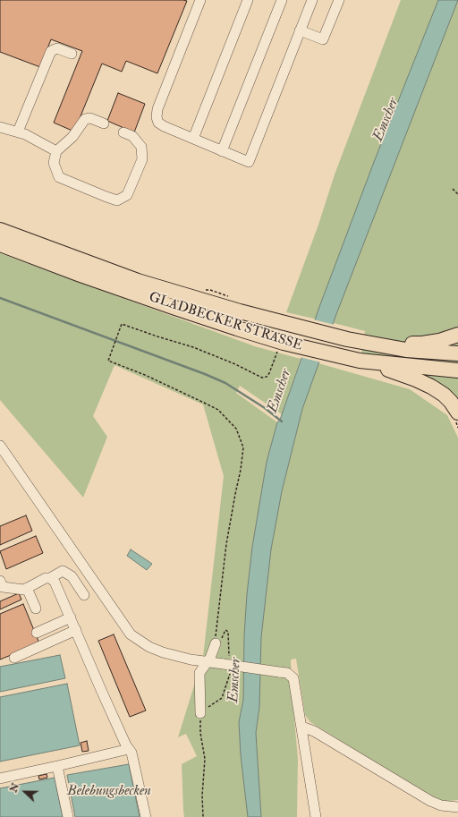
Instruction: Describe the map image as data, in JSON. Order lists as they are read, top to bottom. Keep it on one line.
{"streets":{"highway":["GLADBECKER STRASSE"]},"water":["Emscher","Belebungsbecken"],"north":"left"}
